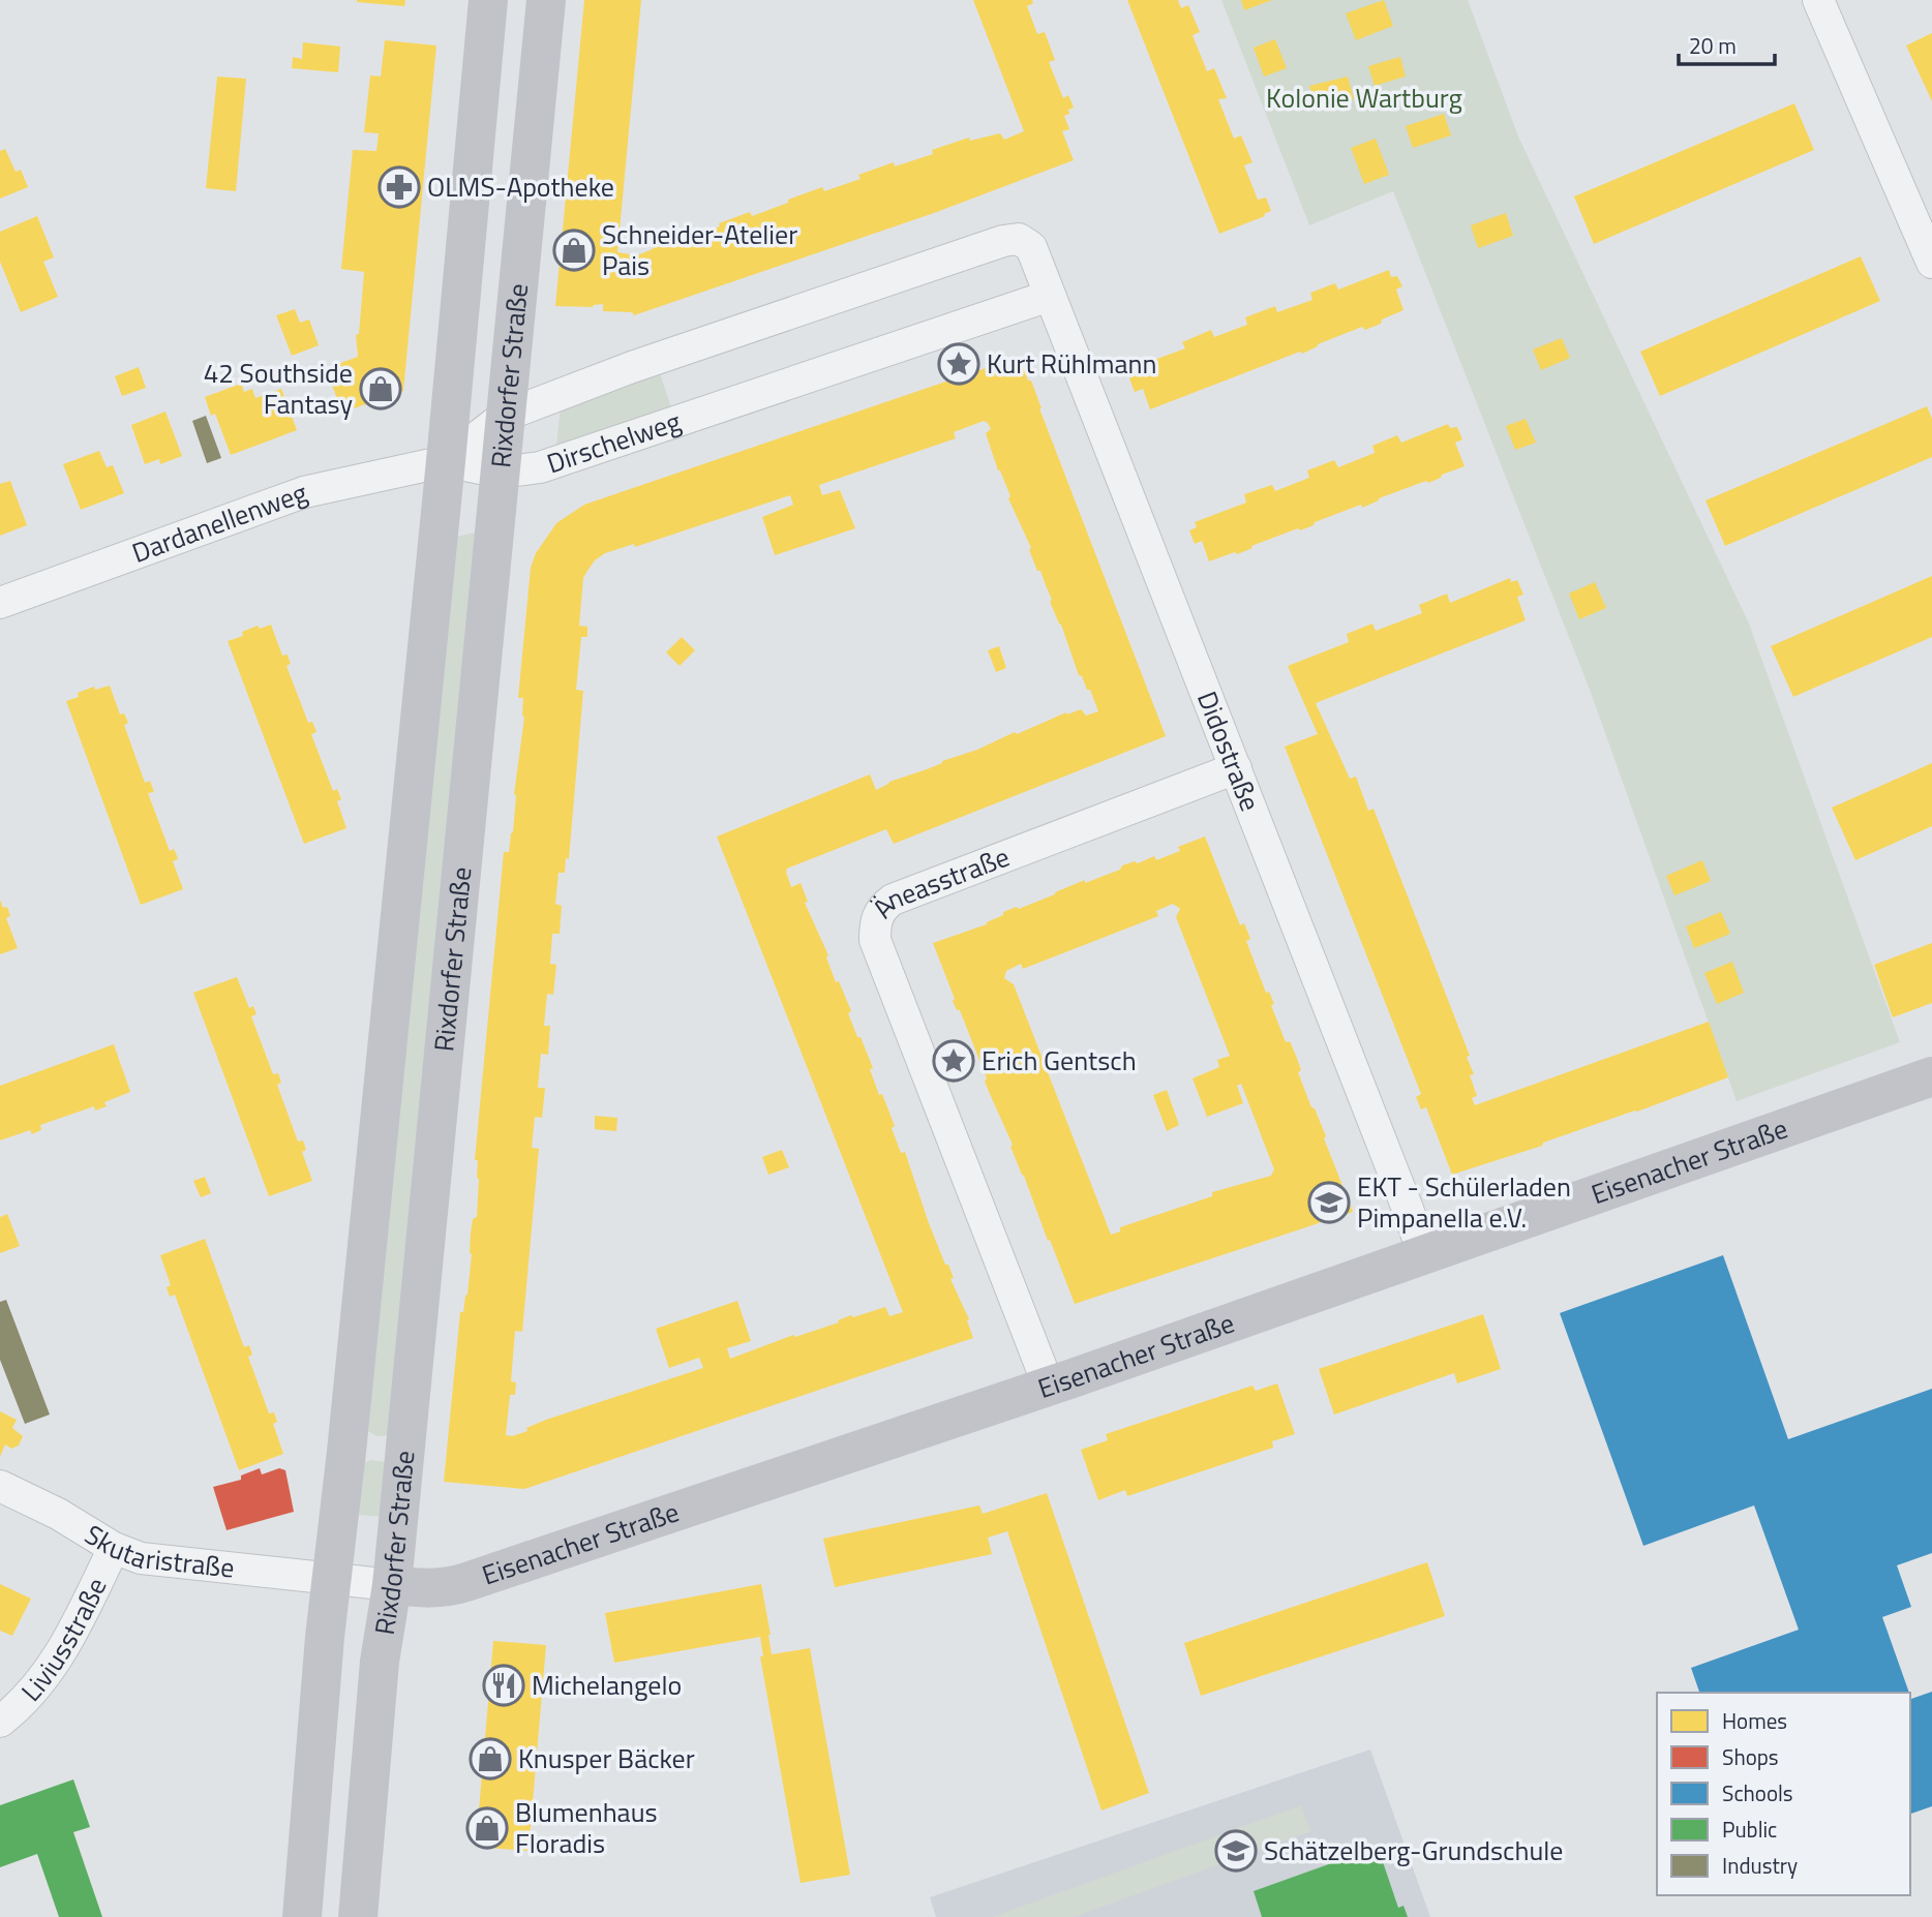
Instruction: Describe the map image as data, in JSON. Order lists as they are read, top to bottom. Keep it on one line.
{"streets":{"street":["Rixdorfer Straße","Dirschelweg","Dardanellenweg","Didostraße","Äneasstraße","Eisenacher Straße","Skutaristraße","Liviusstraße"]},"crossings":[["Rixdorfer Straße","Dirschelweg"],["Rixdorfer Straße","Dardanellenweg"],["Rixdorfer Straße","Didostraße"],["Rixdorfer Straße","Eisenacher Straße"],["Rixdorfer Straße","Skutaristraße"],["Dirschelweg","Dardanellenweg"],["Dirschelweg","Didostraße"],["Didostraße","Äneasstraße"],["Didostraße","Eisenacher Straße"],["Äneasstraße","Eisenacher Straße"],["Eisenacher Straße","Skutaristraße"],["Skutaristraße","Liviusstraße"]],"parks":["Kolonie Wartburg"],"places":{"pharmacy":["OLMS-Apotheke"],"shop":["Schneider-Atelier Pais","42 Southside Fantasy","Knusper Bäcker","Blumenhaus Floradis"],"place":["Kurt Rühlmann","Erich Gentsch"],"school or university":["EKT - Schülerladen Pimpanella e.V.","Schätzelberg-Grundschule"],"restaurant":["Michelangelo"]},"legend":["Homes","Shops","Schools","Public","Industry"],"scale_bar":"20 m"}
